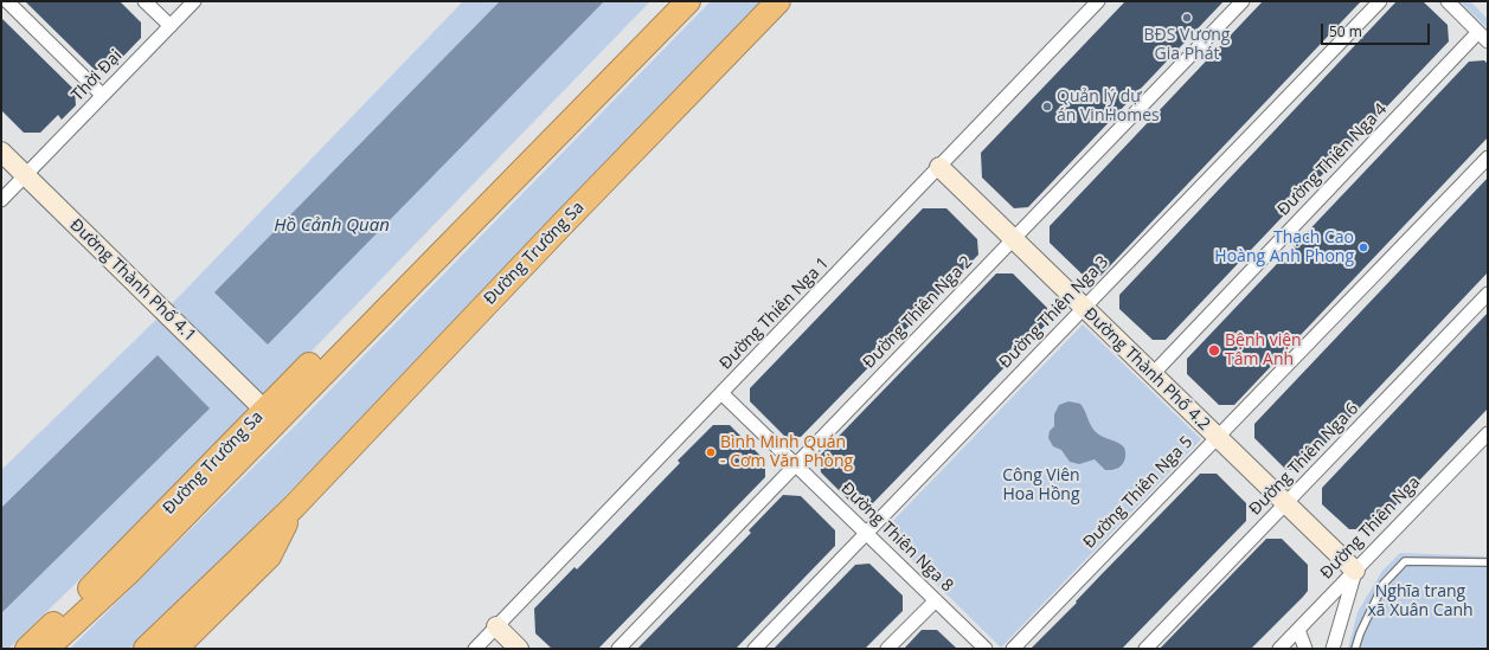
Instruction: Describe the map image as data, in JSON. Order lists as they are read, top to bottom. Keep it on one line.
{"streets":{"highway":["Đường Trường Sa"],"street":["Thời Đại","Đường Thiên Nga 4","Đường Thành Phố 4.1","Đường Thiên Nga 2","Đường Thiên Nga 3","Đường Thiên Nga 1","Đường Thành Phố 4.2","Đường Thiên Nga 6","Đường Thiên Nga 5","Đường Thiên Nga","Đường Thiên Nga 8"]},"crossings":[["Thời Đại","Đường Thành Phố 4.1"],["Đường Thiên Nga 4","Đường Thành Phố 4.2"],["Đường Trường Sa","Đường Thành Phố 4.1"],["Đường Thiên Nga 2","Đường Thành Phố 4.2"],["Đường Thiên Nga 2","Đường Thiên Nga 8"],["Đường Thiên Nga 3","Đường Thành Phố 4.2"],["Đường Thiên Nga 3","Đường Thiên Nga 8"],["Đường Thiên Nga 1","Đường Thành Phố 4.2"],["Đường Thiên Nga 1","Đường Thiên Nga 8"],["Đường Thành Phố 4.2","Đường Thiên Nga 6"],["Đường Thành Phố 4.2","Đường Thiên Nga 5"],["Đường Thành Phố 4.2","Đường Thiên Nga"]],"water":["Hồ Cảnh Quan"],"parks":["Công Viên Hoa Hồng","Nghĩa trang xã Xuân Canh"],"places":["BĐS Vượng Gia Phát","Quản lý dự án VinHomes","Thạch Cao Hoàng Anh Phong","Bệnh viện Tâm Anh","Bình Minh Quán - Cơm Văn Phòng"],"scale_bar":"50 m"}
